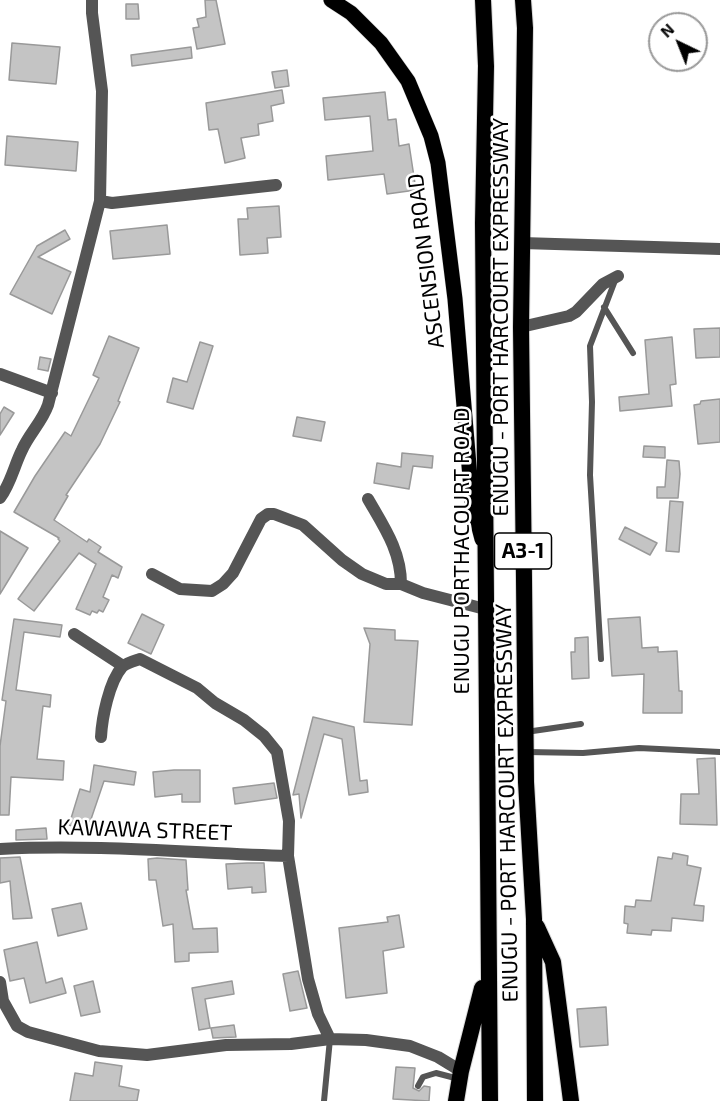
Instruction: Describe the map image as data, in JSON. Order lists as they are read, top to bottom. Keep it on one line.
{"streets":{"highway":["ENUGU - PORT HARCOURT EXPRESSWAY","ENUGU PORTHACOURT ROAD","A3-1"],"main road":["ASCENSION ROAD"],"street":["KAWAWA STREET"]},"crossings":[["ASCENSION ROAD","ENUGU PORTHACOURT ROAD"]],"north":"top left"}
